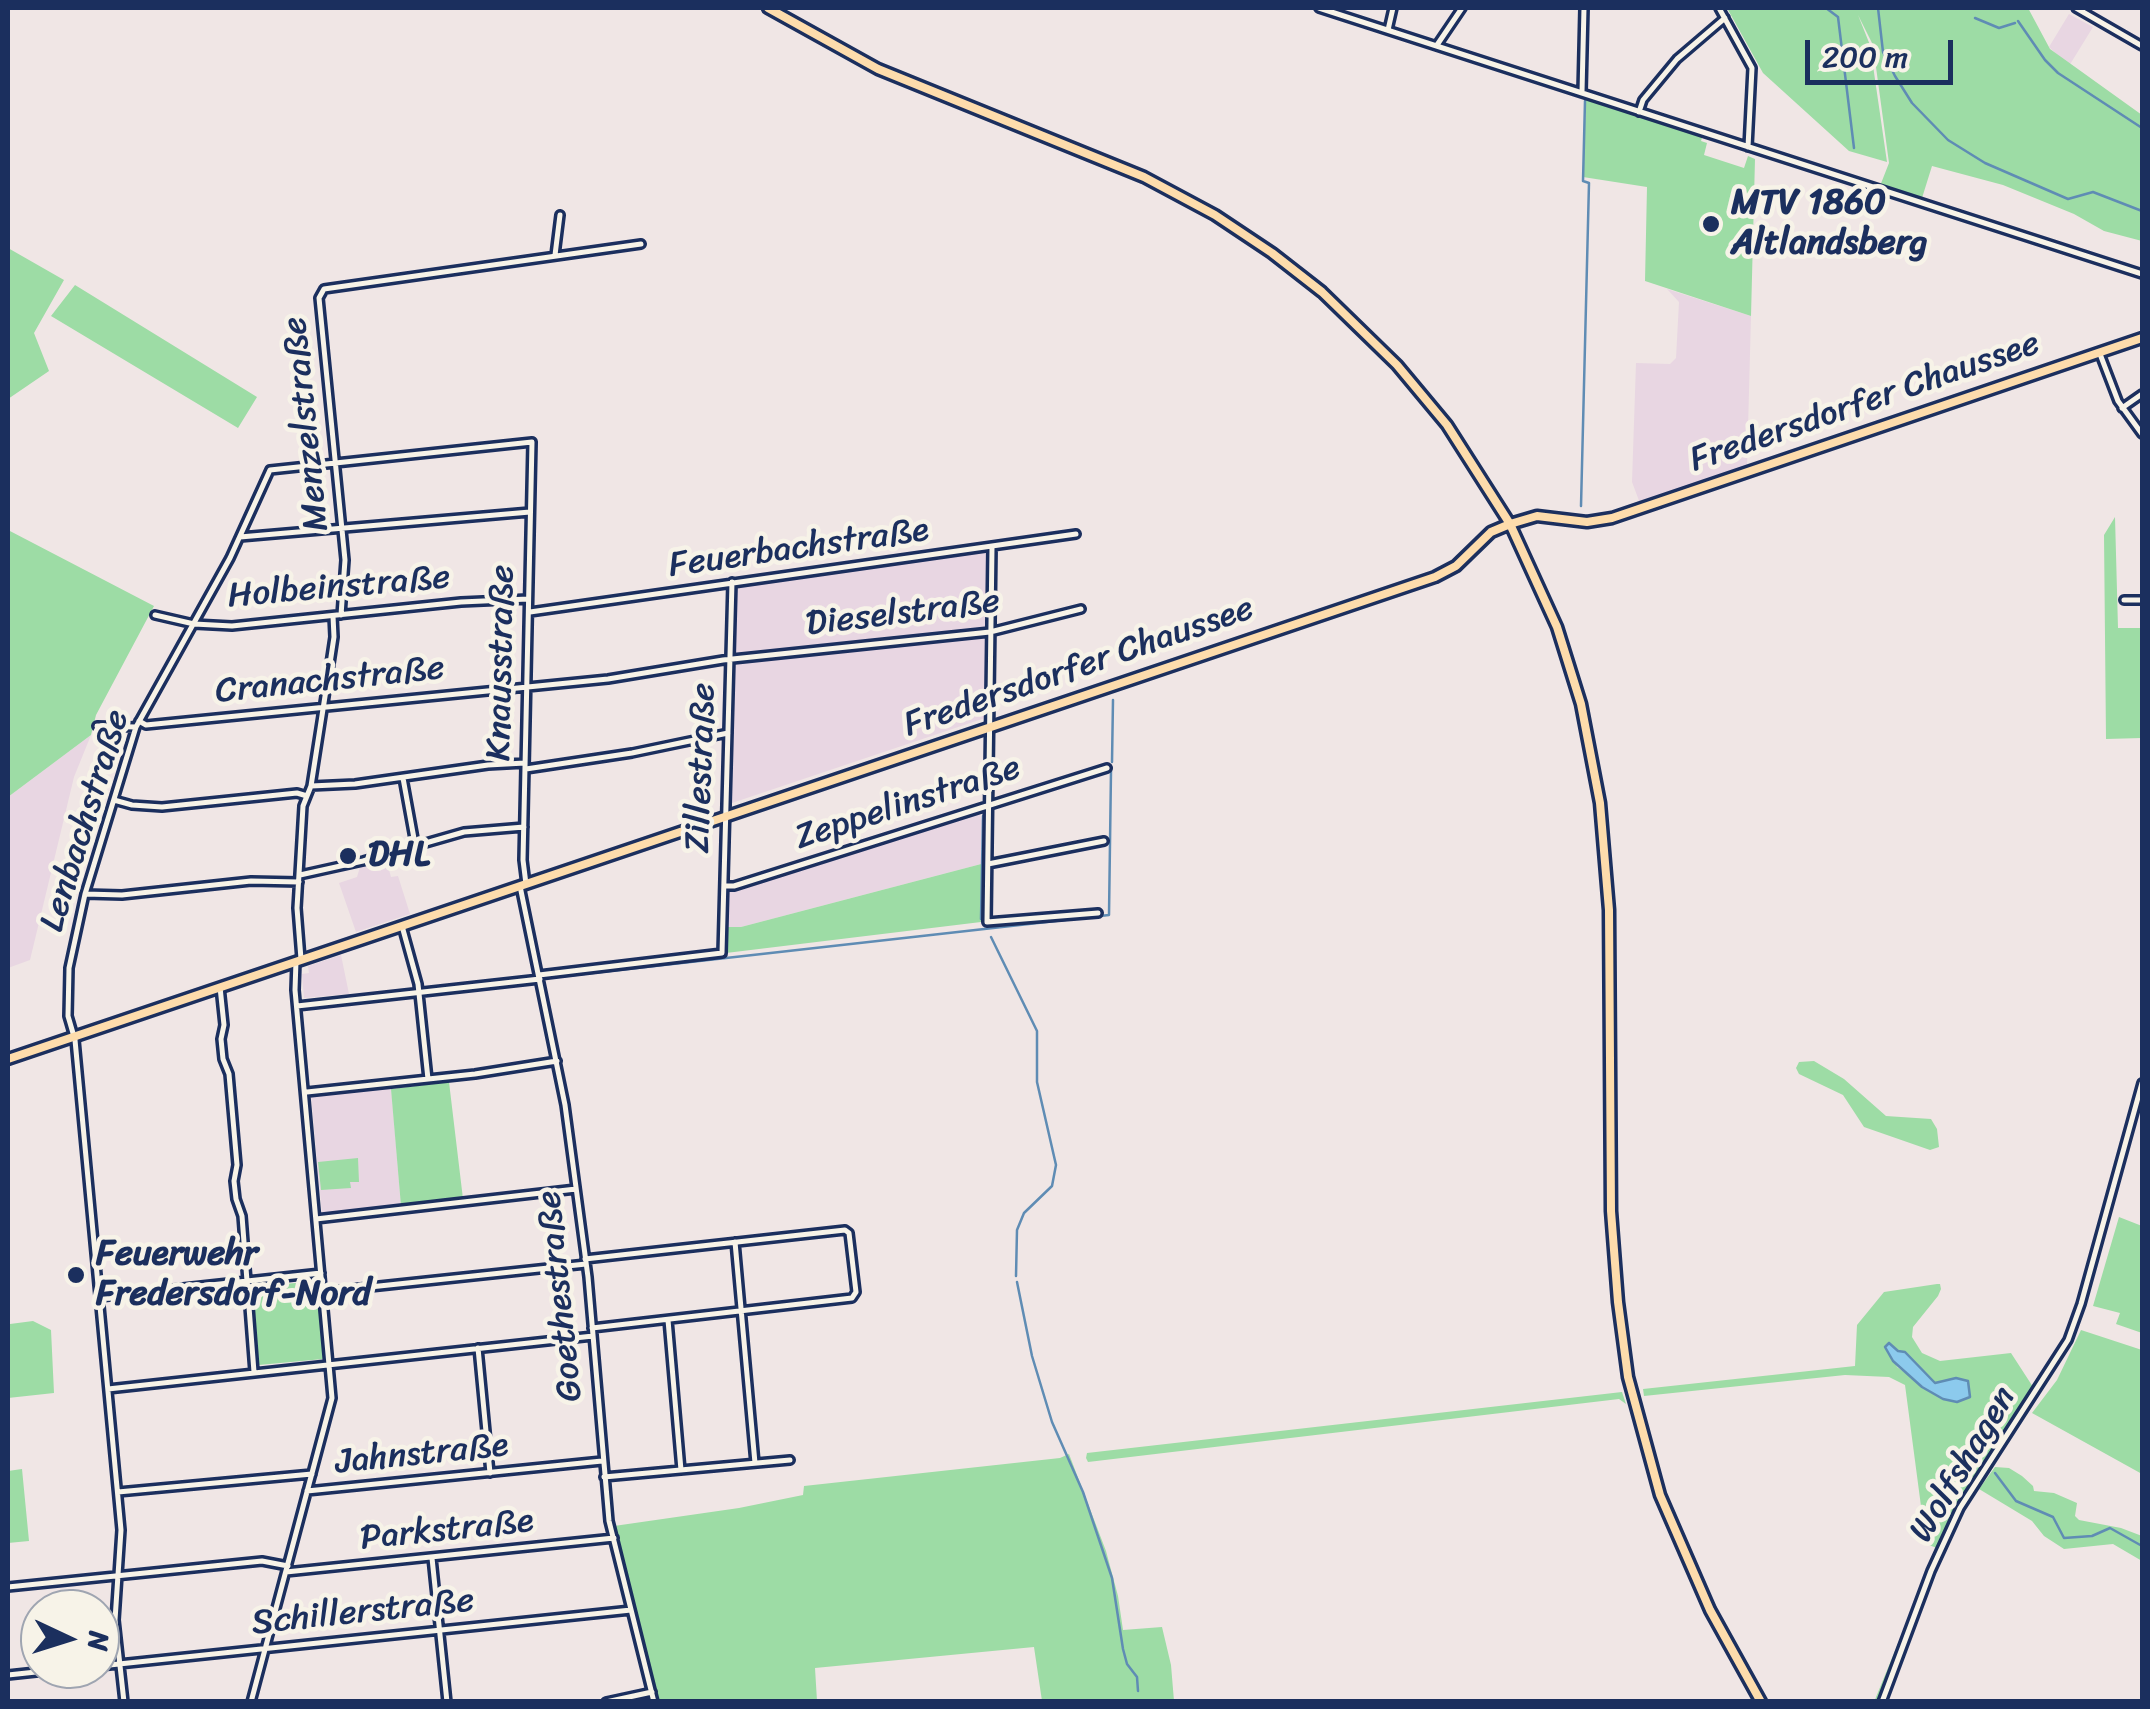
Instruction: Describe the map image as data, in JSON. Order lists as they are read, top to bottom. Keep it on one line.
{"streets":{"main road":["Fredersdorfer Chaussee"],"street":["Menzelstraße","Feuerbachstraße","Holbeinstraße","Dieselstraße","Knausstraße","Cranachstraße","Zillestraße","Zeppelinstraße","Lenbachstraße","Goethestraße","Jahnstraße","Wolfshagen","Parkstraße","Schillerstraße"]},"crossings":[["Fredersdorfer Chaussee","Menzelstraße"],["Fredersdorfer Chaussee","Knausstraße"],["Fredersdorfer Chaussee","Zillestraße"],["Fredersdorfer Chaussee","Lenbachstraße"],["Fredersdorfer Chaussee","Goethestraße"],["Menzelstraße","Holbeinstraße"],["Menzelstraße","Knausstraße"],["Menzelstraße","Cranachstraße"],["Menzelstraße","Lenbachstraße"],["Menzelstraße","Jahnstraße"],["Menzelstraße","Parkstraße"],["Menzelstraße","Schillerstraße"],["Feuerbachstraße","Knausstraße"],["Feuerbachstraße","Zillestraße"],["Holbeinstraße","Knausstraße"],["Holbeinstraße","Lenbachstraße"],["Dieselstraße","Knausstraße"],["Dieselstraße","Cranachstraße"],["Dieselstraße","Zillestraße"],["Knausstraße","Cranachstraße"],["Knausstraße","Lenbachstraße"],["Knausstraße","Goethestraße"],["Cranachstraße","Lenbachstraße"],["Zillestraße","Zeppelinstraße"],["Zillestraße","Goethestraße"],["Lenbachstraße","Parkstraße"],["Lenbachstraße","Schillerstraße"],["Goethestraße","Jahnstraße"],["Goethestraße","Parkstraße"],["Goethestraße","Schillerstraße"]],"places":["MTV 1860 Altlandsberg","DHL","Feuerwehr Fredersdorf-Nord"],"scale_bar":"200 m","north":"right"}
